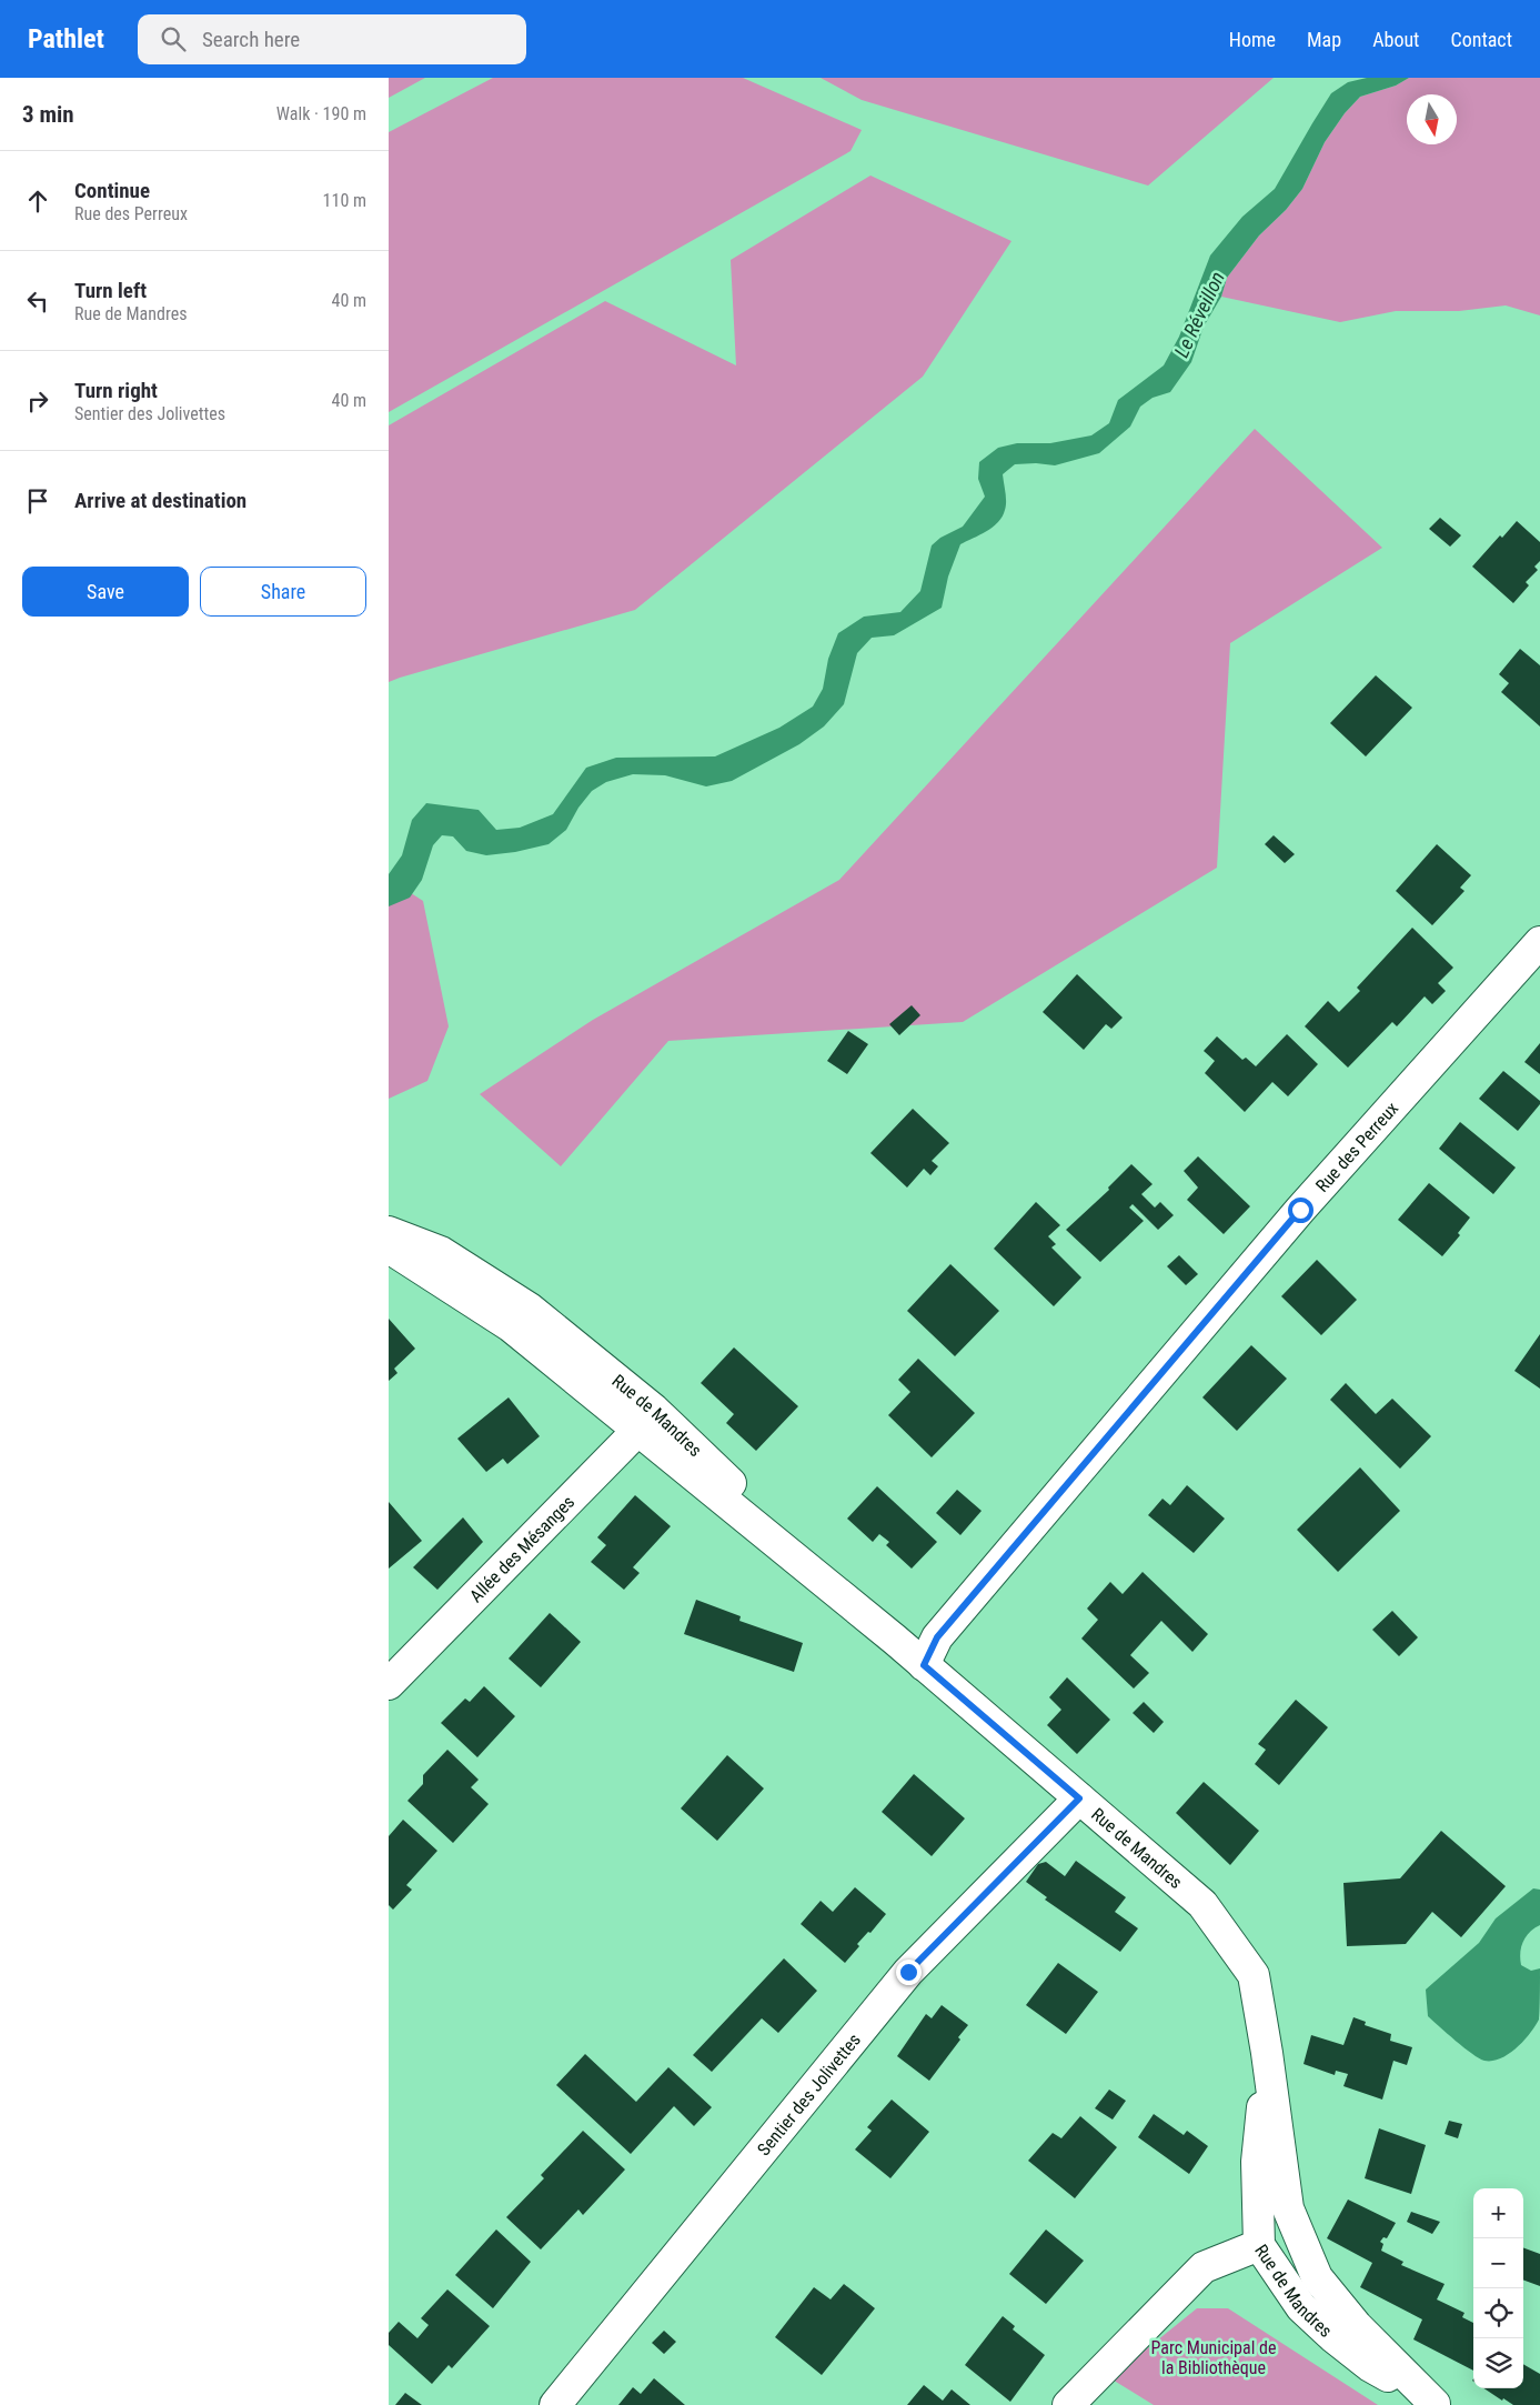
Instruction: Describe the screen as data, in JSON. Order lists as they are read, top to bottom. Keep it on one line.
{"streets":{"street":["Rue des Perreux","Rue de Mandres","Allée des Mésanges","Sentier des Jolivettes"]},"crossings":[["Rue des Perreux","Rue de Mandres"],["Rue de Mandres","Allée des Mésanges"],["Rue de Mandres","Sentier des Jolivettes"]],"water":["Le Réveillon"],"parks":["Parc Municipal de la Bibliothèque"],"north":"bottom","page":{"header":"Pathlet","search":"Search here","nav":["Home","Map","About","Contact"],"heading":["3 min","Walk · 190 m"],"list":[["Continue","Rue des Perreux","110 m"],["Turn left","Rue de Mandres","40 m"],["Turn right","Sentier des Jolivettes","40 m"],"Arrive at destination"],"buttons":["Save","Share"],"map_buttons":["+","−"]}}
